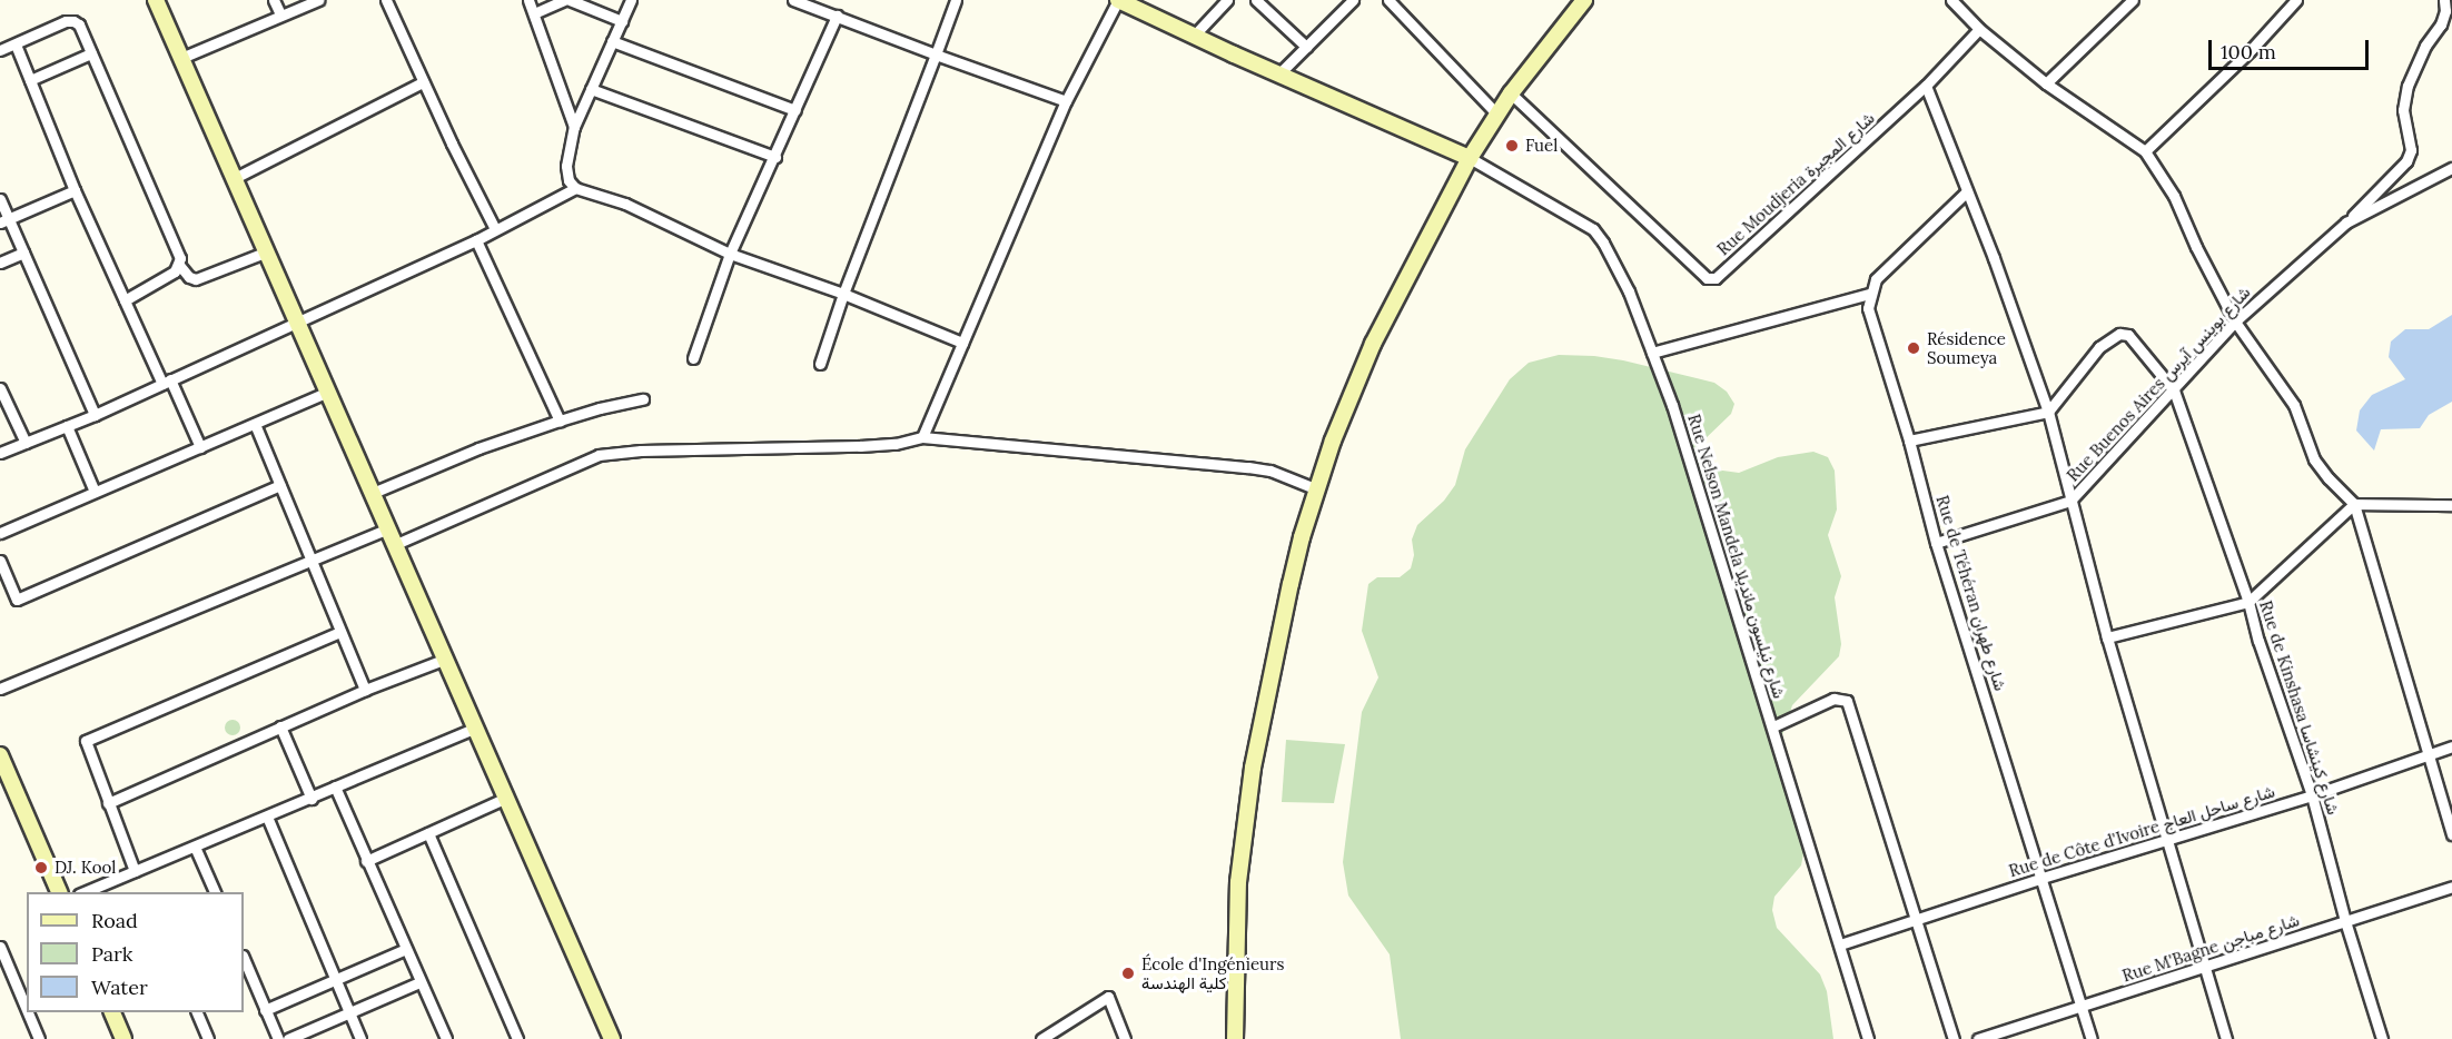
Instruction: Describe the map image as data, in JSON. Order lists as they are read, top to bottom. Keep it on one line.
{"streets":{"street":["Rue Moudjeria شارع المجيرة","Rue Buenos Aires شارع بوينس آيرس","Rue Nelson Mandela شارع نيلسون مانديلا","Rue de Téhéran شارع طهران","Rue de Kinshasa شارع كينشاسا","Rue de Côte d'Ivoire شارع ساحل العاج","Rue M'Bagne شارع مباجن"]},"crossings":[["Rue Buenos Aires شارع بوينس آيرس","Rue de Téhéran شارع طهران"],["Rue Buenos Aires شارع بوينس آيرس","Rue de Kinshasa شارع كينشاسا"],["Rue Nelson Mandela شارع نيلسون مانديلا","Rue de Côte d'Ivoire شارع ساحل العاج"],["Rue de Téhéran شارع طهران","Rue de Côte d'Ivoire شارع ساحل العاج"],["Rue de Téhéran شارع طهران","Rue M'Bagne شارع مباجن"],["Rue de Kinshasa شارع كينشاسا","Rue de Côte d'Ivoire شارع ساحل العاج"],["Rue de Kinshasa شارع كينشاسا","Rue M'Bagne شارع مباجن"]],"places":["Fuel","Résidence Soumeya","DJ. Kool","École d'Ingénieurs كلية الهندسة"],"legend":["Road","Park","Water"],"scale_bar":"100 m"}
